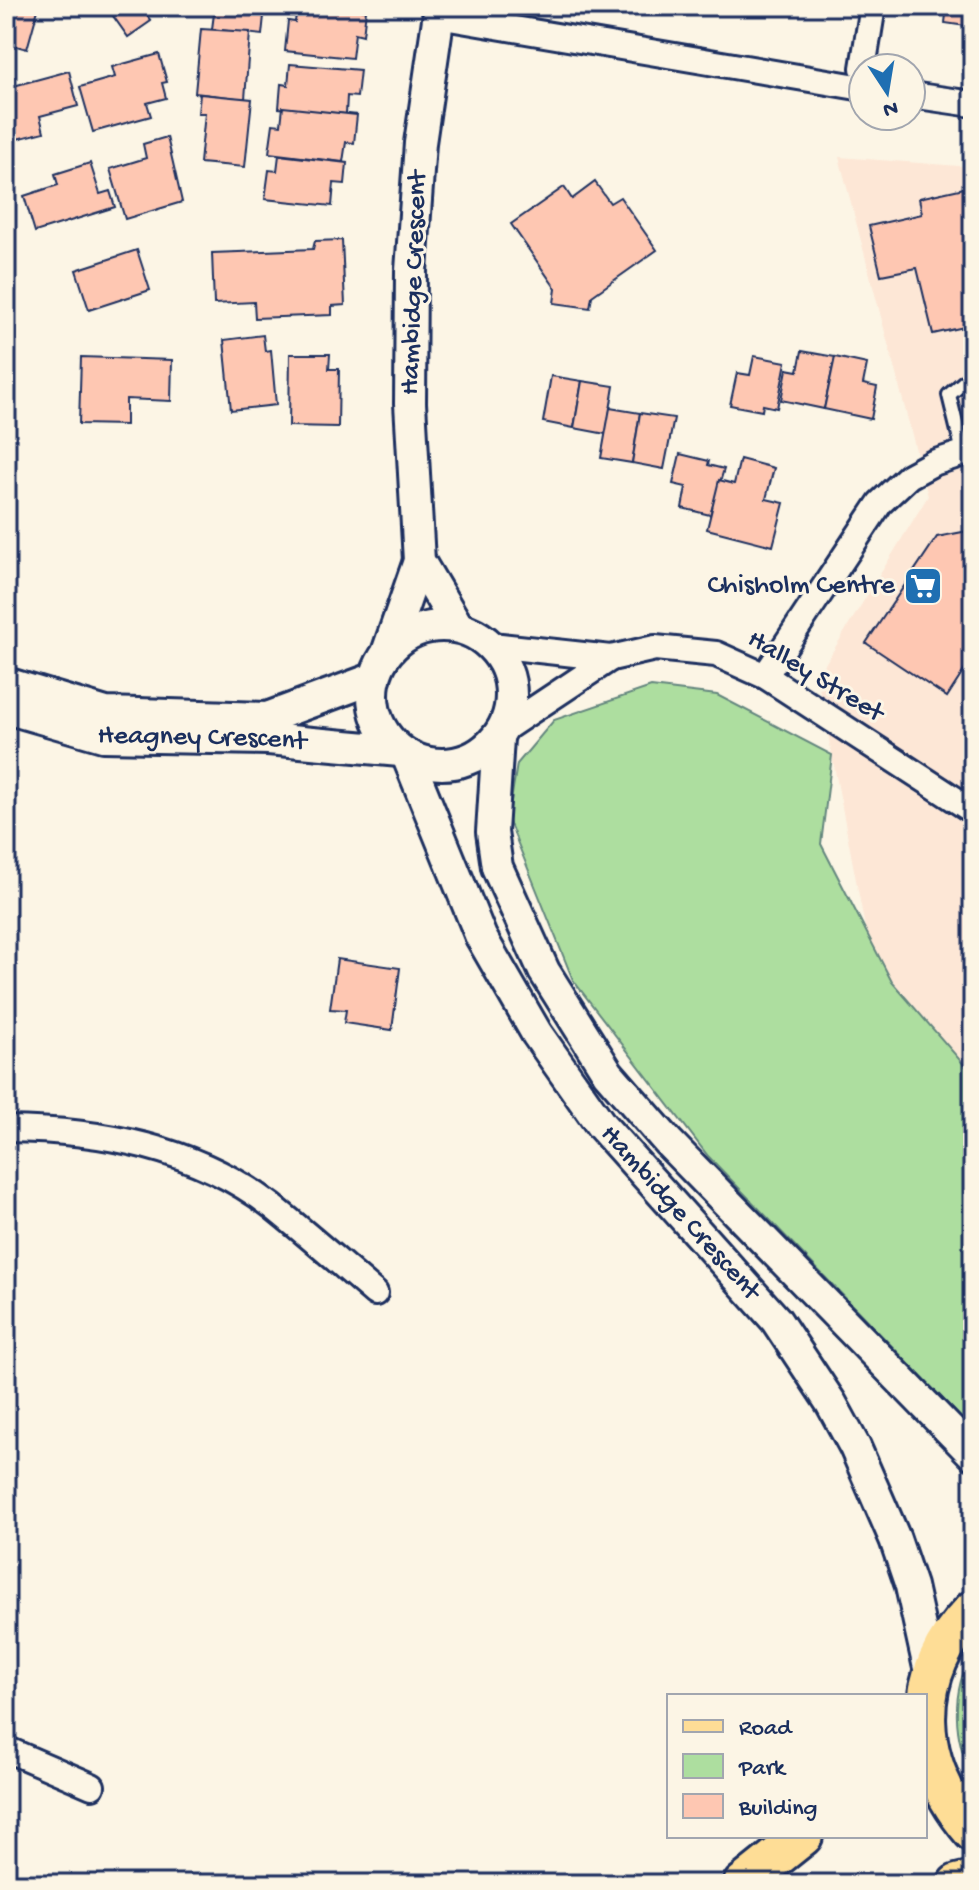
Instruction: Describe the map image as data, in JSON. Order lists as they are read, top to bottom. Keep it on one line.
{"streets":{"street":["Hambidge Crescent","Halley Street","Heagney Crescent"]},"crossings":[["Hambidge Crescent","Halley Street"],["Hambidge Crescent","Heagney Crescent"],["Halley Street","Heagney Crescent"]],"places":{"supermarket":["Chisholm Centre"]},"legend":["Road","Park","Building"],"north":"bottom"}
